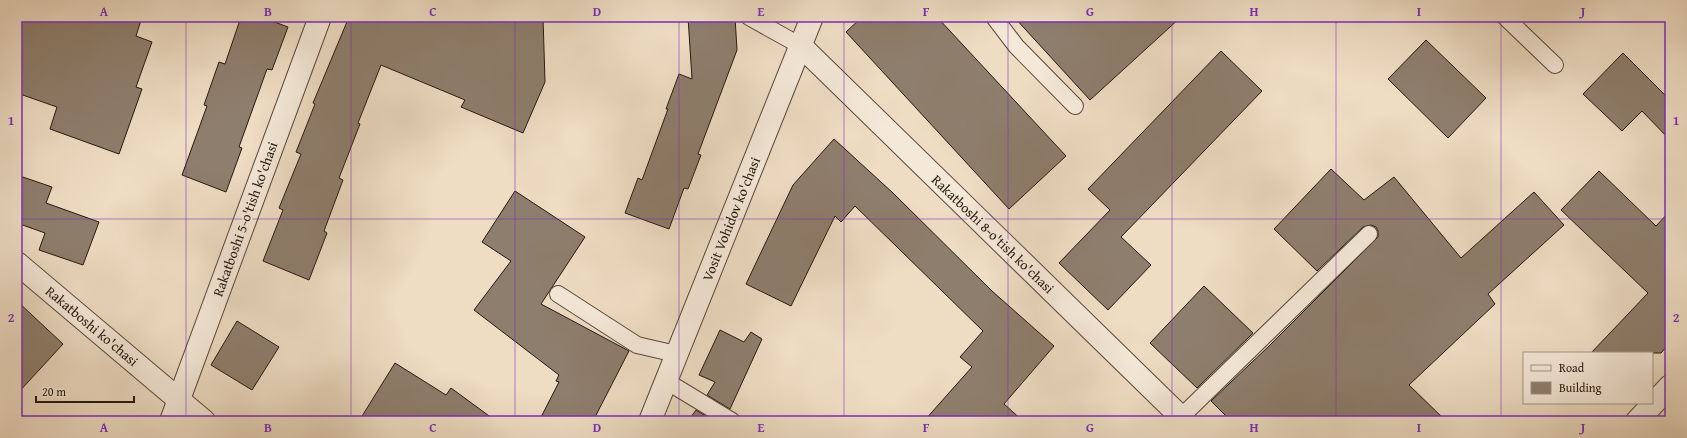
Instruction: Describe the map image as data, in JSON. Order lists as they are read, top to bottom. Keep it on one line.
{"streets":{"street":["Rakatboshi 5-o'tish ko'chasi","Vosit Vohidov ko'chasi","Rakatboshi 8-o'tish ko'chasi","Rakatboshi ko'chasi"]},"crossings":[["Rakatboshi 5-o'tish ko'chasi","Rakatboshi ko'chasi"],["Vosit Vohidov ko'chasi","Rakatboshi 8-o'tish ko'chasi"]],"legend":["Road","Building"],"scale_bar":"20 m","grid":{"columns":["A","B","C","D","E","F","G","H","I","J"],"rows":["1","2"]}}
